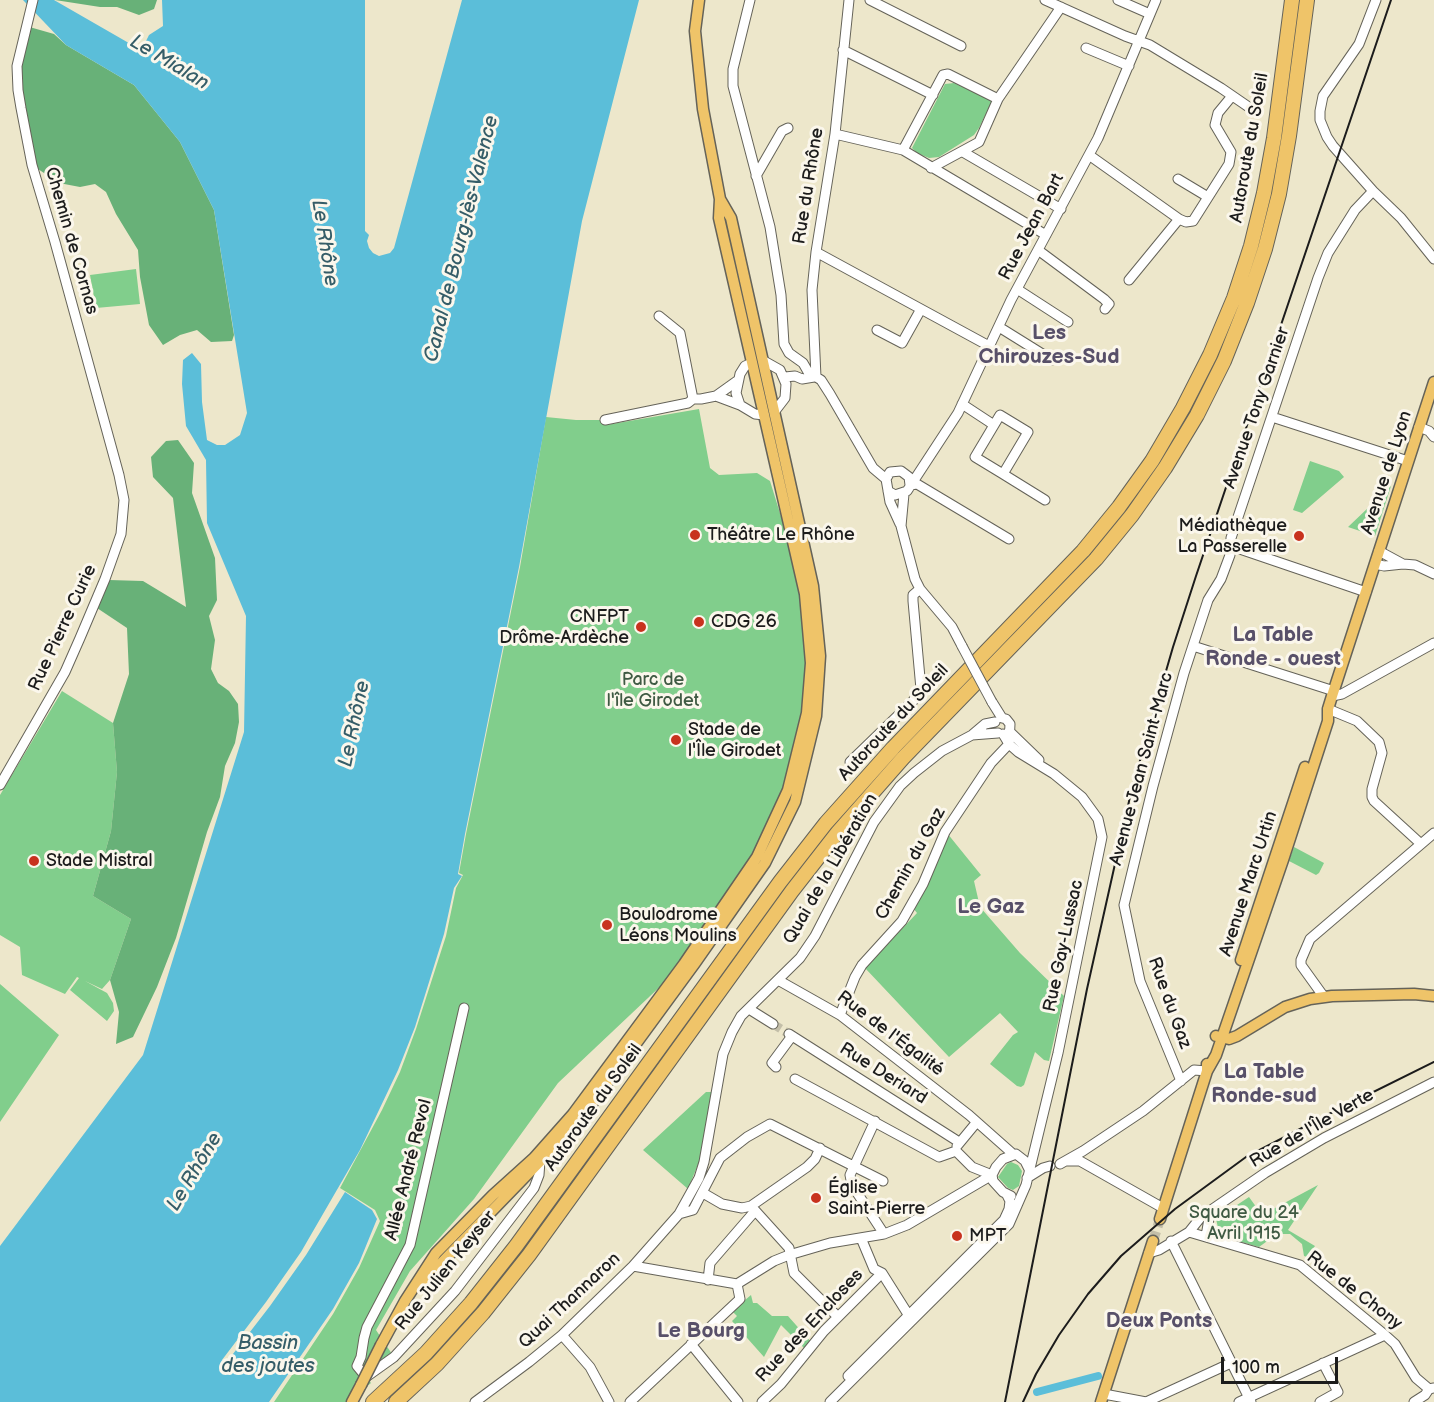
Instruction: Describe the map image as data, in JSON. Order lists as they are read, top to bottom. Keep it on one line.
{"streets":{"highway":["Autoroute du Soleil"],"main road":["Avenue de Lyon","Avenue Marc Urtin"],"street":["Rue du Rhône","Rue Jean Bart","Chemin de Cornas","Avenue Tony Garnier","Rue Pierre Curie","Avenue Jean Saint-Marc","Chemin du Gaz","Quai de la Libération","Rue Gay-Lussac","Rue du Gaz","Rue de l'Égalité","Rue Deriard","Rue de l'Île Verte","Allée André Revol","Rue Julien Keyser","Rue de Chony","Quai Thannaron","Rue des Encloses"]},"crossings":[["Chemin de Cornas","Rue Pierre Curie"],["Avenue Tony Garnier","Avenue Jean Saint-Marc"],["Avenue Jean Saint-Marc","Rue du Gaz"],["Chemin du Gaz","Rue Gay-Lussac"],["Chemin du Gaz","Rue de l'Égalité"],["Quai de la Libération","Rue Gay-Lussac"],["Quai de la Libération","Rue de l'Égalité"],["Quai de la Libération","Quai Thannaron"],["Rue Gay-Lussac","Rue de l'Égalité"],["Rue Gay-Lussac","Rue Deriard"],["Rue de l'Égalité","Rue Deriard"],["Rue de l'Île Verte","Rue de Chony"],["Allée André Revol","Rue Julien Keyser"]],"districts":["Les Chirouzes-Sud","La Table Ronde - ouest","Le Gaz","La Table Ronde-sud","Deux Ponts","Le Bourg"],"water":["Le Mialan","Canal de Bourg-lès-Valence","Le Rhône","Bassin des joutes"],"parks":["Parc de l'île Girodet","Square du 24 Avril 1915"],"places":["Théâtre Le Rhône","Médiathèque La Passerelle","CDG 26","CNFPT Drôme-Ardèche","Stade de l'Île Girodet","Stade Mistral","Boulodrome Léons Moulins","Église Saint-Pierre","MPT"],"scale_bar":"100 m"}
